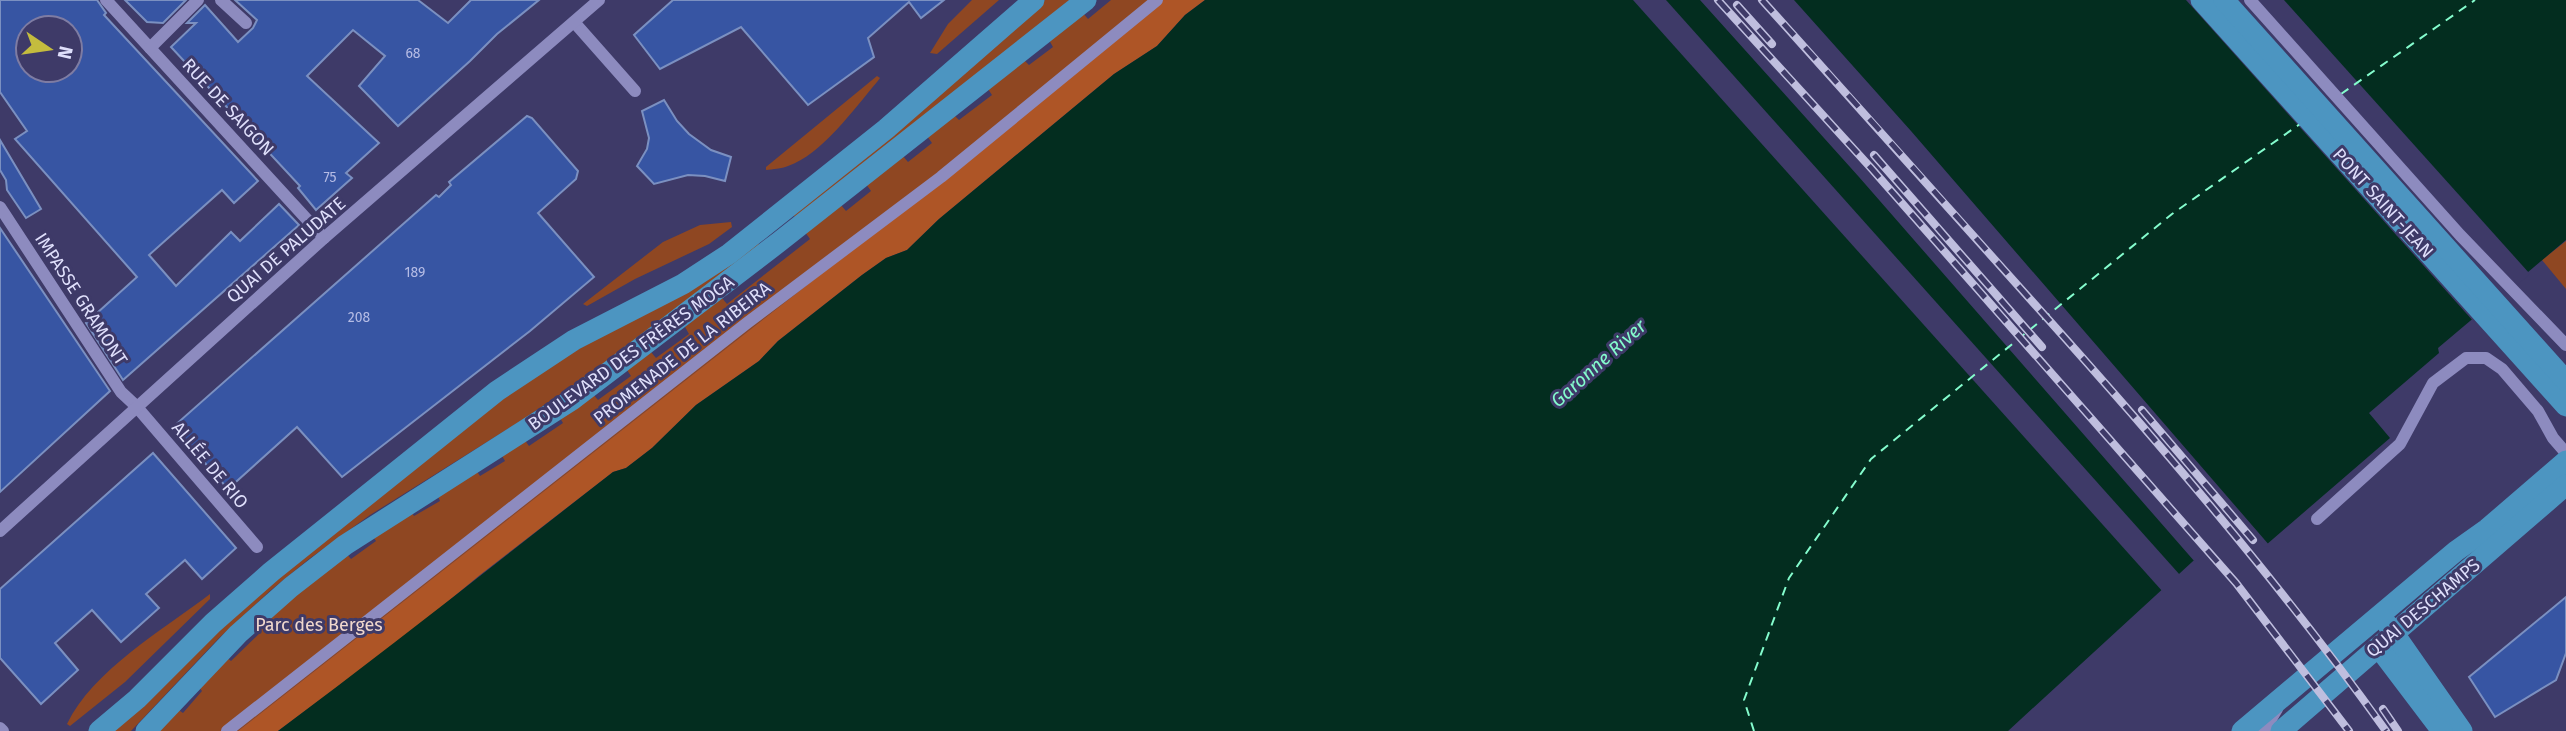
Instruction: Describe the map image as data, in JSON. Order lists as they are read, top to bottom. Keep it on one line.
{"streets":{"main road":["PONT SAINT-JEAN","BOULEVARD DES FRÈRES MOGA","QUAI DESCHAMPS"],"street":["RUE DE SAIGON","QUAI DE PALUDATE","IMPASSE GRAMONT","PROMENADE DE LA RIBEIRA","ALLÉE DE RIO"]},"crossings":[["RUE DE SAIGON","QUAI DE PALUDATE"],["QUAI DE PALUDATE","IMPASSE GRAMONT"],["QUAI DE PALUDATE","ALLÉE DE RIO"],["IMPASSE GRAMONT","ALLÉE DE RIO"]],"water":["Garonne River"],"parks":["Parc des Berges"],"house_numbers":["68","75","189","208"],"north":"right"}
